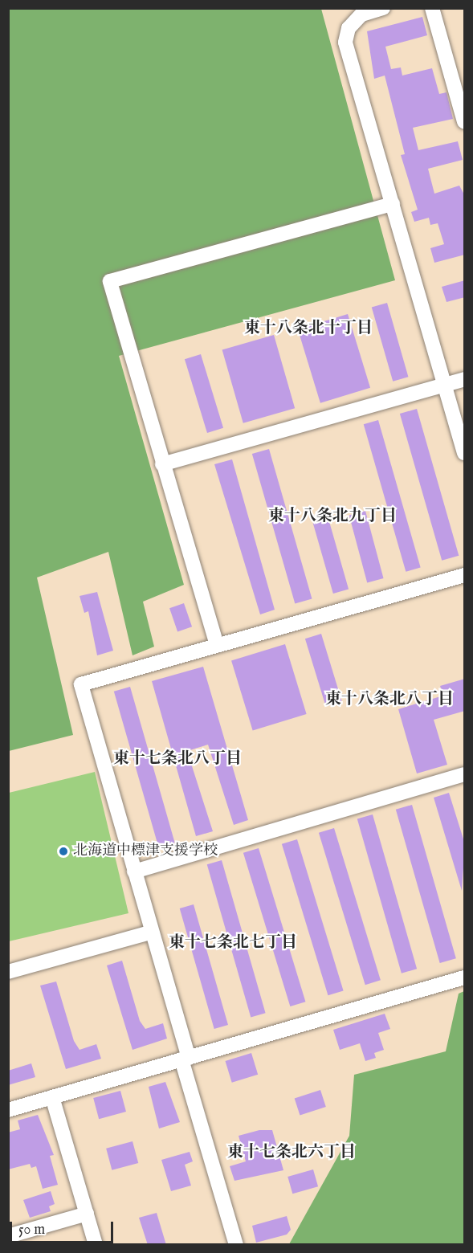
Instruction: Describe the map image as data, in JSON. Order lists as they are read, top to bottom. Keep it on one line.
{"districts":["東十八条北十丁目","東十八条北九丁目","東十八条北八丁目","東十七条北八丁目","東十七条北七丁目","東十七条北六丁目"],"places":["北海道中標津支援学校"],"scale_bar":"50 m"}
